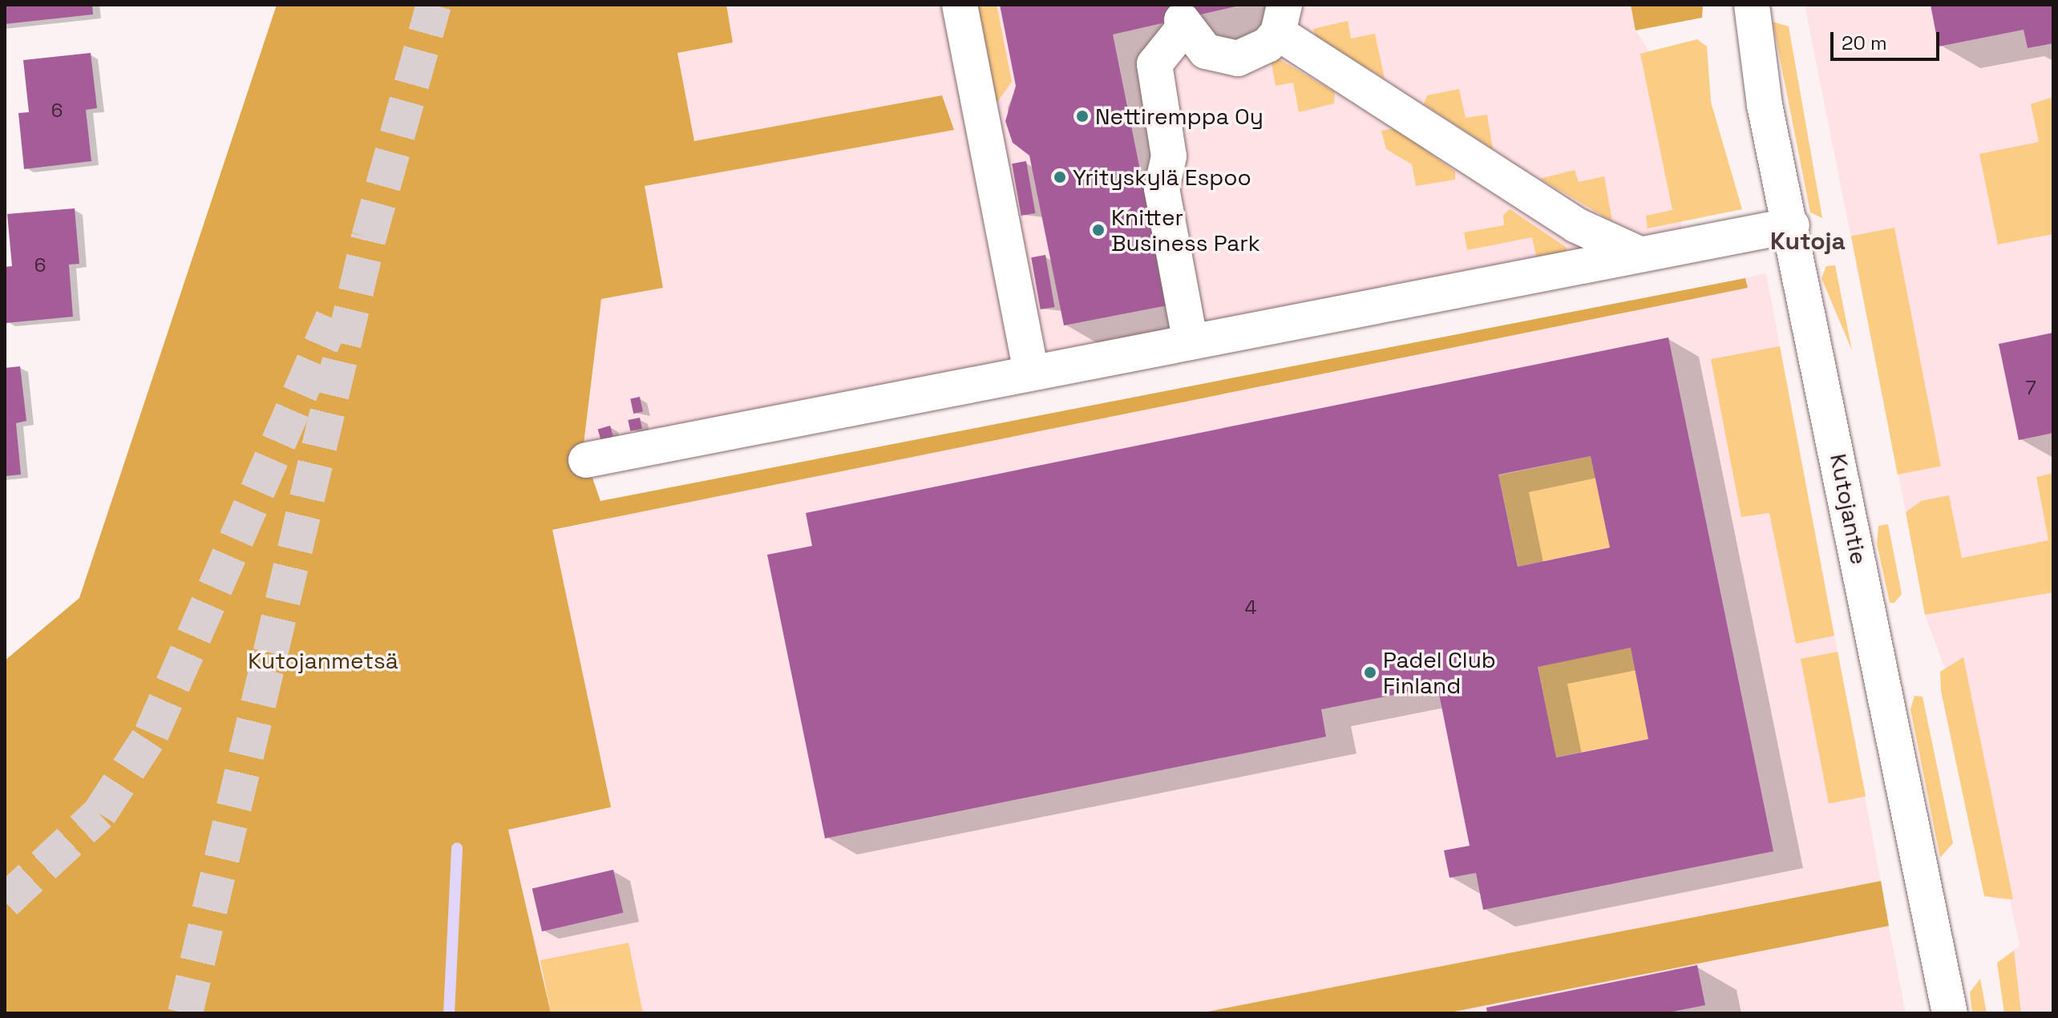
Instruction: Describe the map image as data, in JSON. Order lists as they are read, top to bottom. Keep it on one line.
{"streets":{"street":["Kutojantie"]},"districts":["Kutoja"],"parks":["Kutojanmetsä"],"places":["Nettiremppa Oy","Yrityskylä Espoo","Knitter Business Park","Padel Club Finland"],"house_numbers":["6","6","7","4"],"scale_bar":"20 m"}
